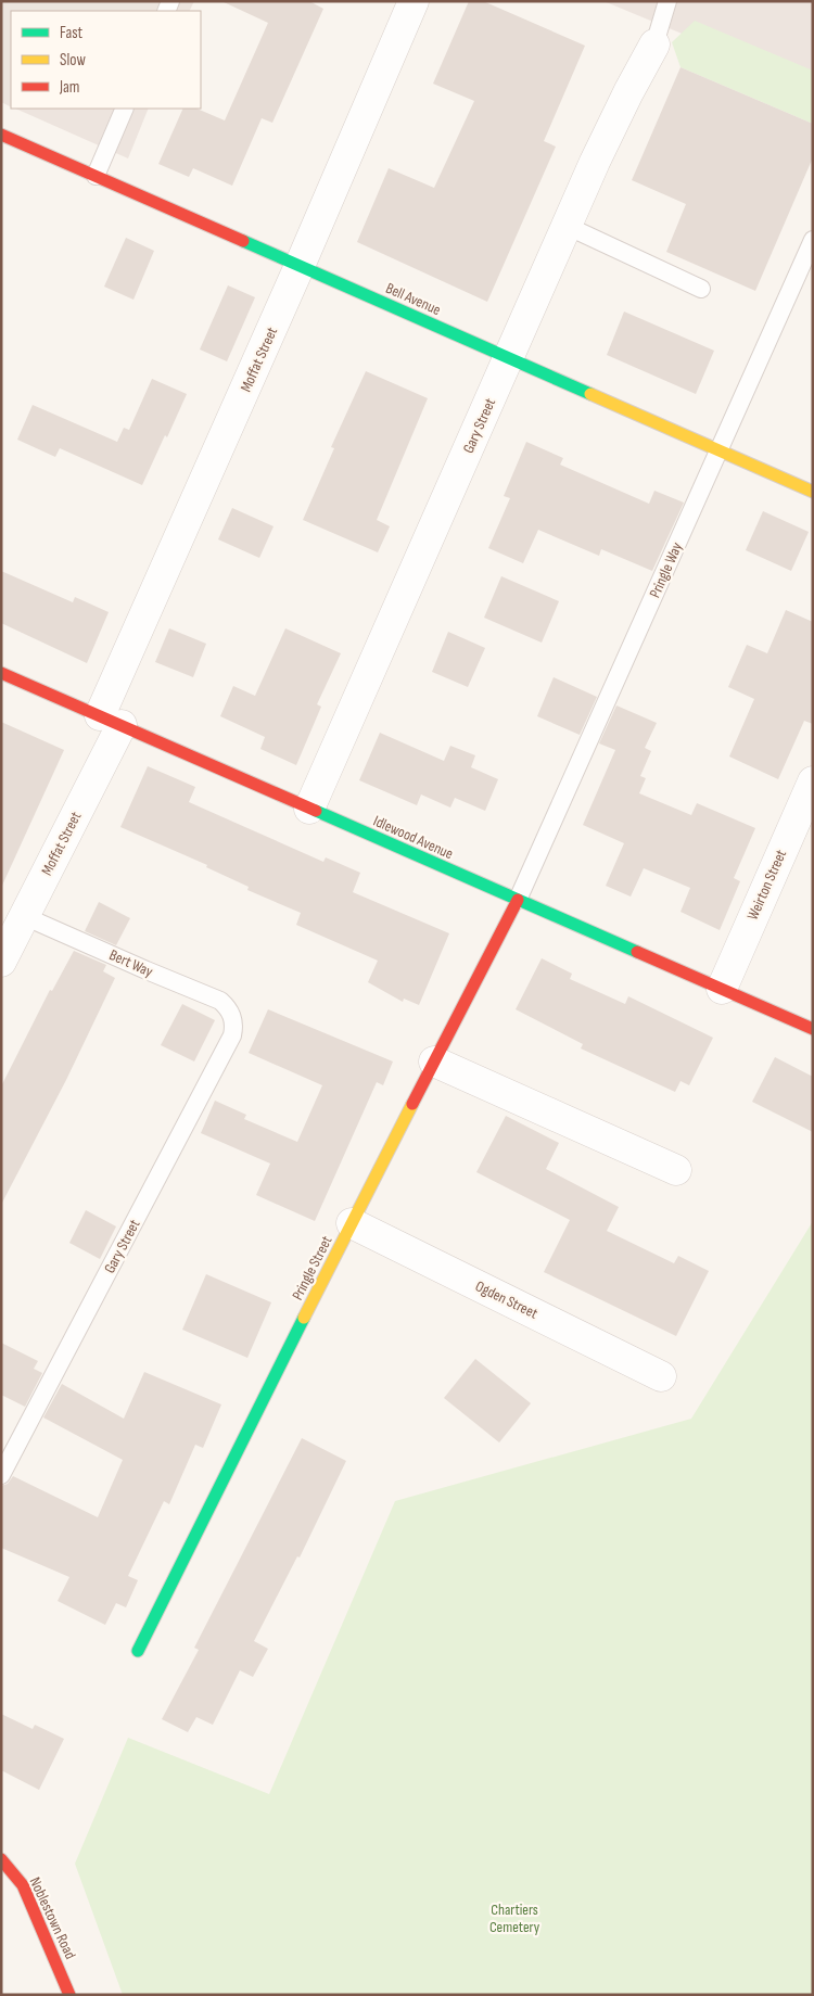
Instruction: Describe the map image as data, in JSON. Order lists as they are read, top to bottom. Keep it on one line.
{"streets":{"street":["Bell Avenue","Moffat Street","Gary Street","Idlewood Avenue","Weirton Street","Pringle Street","Ogden Street","Noblestown Road"],"lane":["Pringle Way","Bert Way"]},"crossings":[["Bell Avenue","Moffat Street"],["Bell Avenue","Gary Street"],["Bell Avenue","Pringle Way"],["Moffat Street","Idlewood Avenue"],["Moffat Street","Bert Way"],["Gary Street","Idlewood Avenue"],["Gary Street","Bert Way"],["Pringle Way","Idlewood Avenue"],["Pringle Way","Pringle Street"],["Idlewood Avenue","Weirton Street"],["Idlewood Avenue","Pringle Street"],["Pringle Street","Ogden Street"]],"parks":["Chartiers Cemetery"],"legend":["Fast","Slow","Jam"]}
